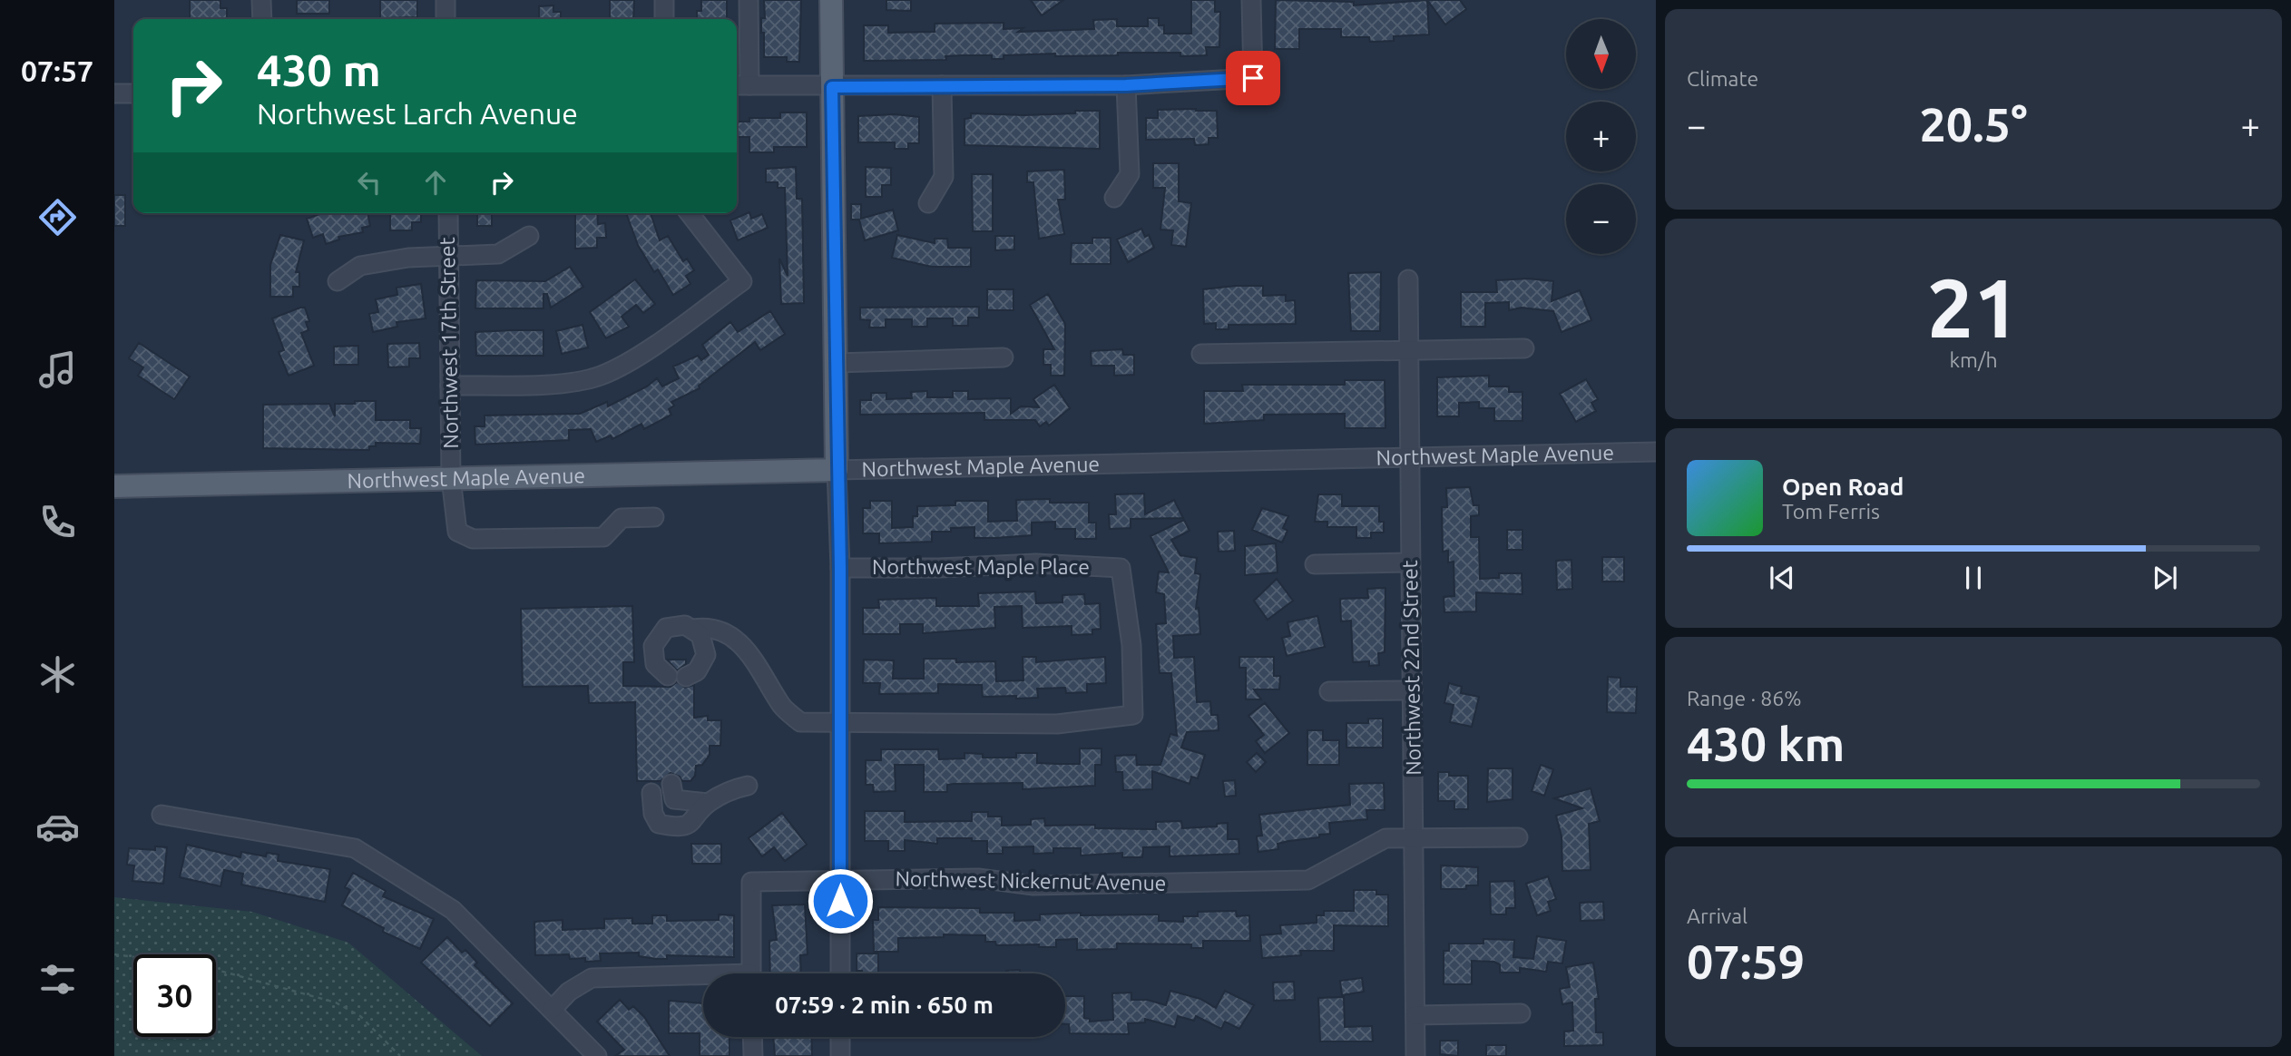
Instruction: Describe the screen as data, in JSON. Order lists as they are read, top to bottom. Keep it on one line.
{"streets":{"main road":["Northwest Maple Avenue"],"street":["Northwest 17th Street","Northwest Maple Place","Northwest 22nd Street","Northwest Nickernut Avenue"]},"crossings":[["Northwest 17th Street","Northwest Maple Avenue"],["Northwest Maple Avenue","Northwest 22nd Street"],["Northwest 22nd Street","Northwest Nickernut Avenue"]],"north":"bottom","page":{"tabs":"07:57","tile":["Climate",["21","km/h"],["Range · 86%","430 km"],["Arrival","07:59"]],"map_buttons":["+","−"],"turn":["430 m","Northwest Larch Avenue"],"heat":["−","20.5°","+"],"song":["Open Road","Tom Ferris"],"limit":"30","trip":"07:59 · 2 min · 650 m"}}
